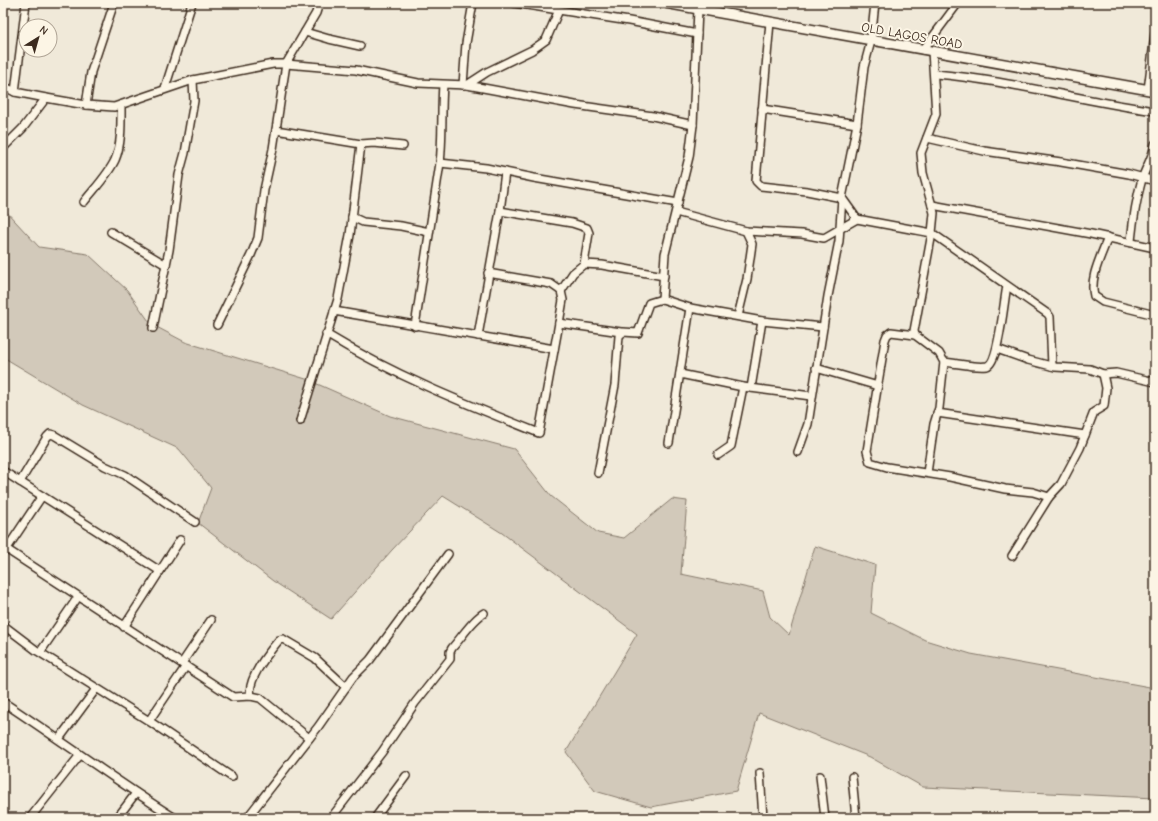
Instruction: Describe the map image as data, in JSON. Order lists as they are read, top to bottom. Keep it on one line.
{"streets":{"main road":["OLD LAGOS ROAD"]},"north":"top right"}
